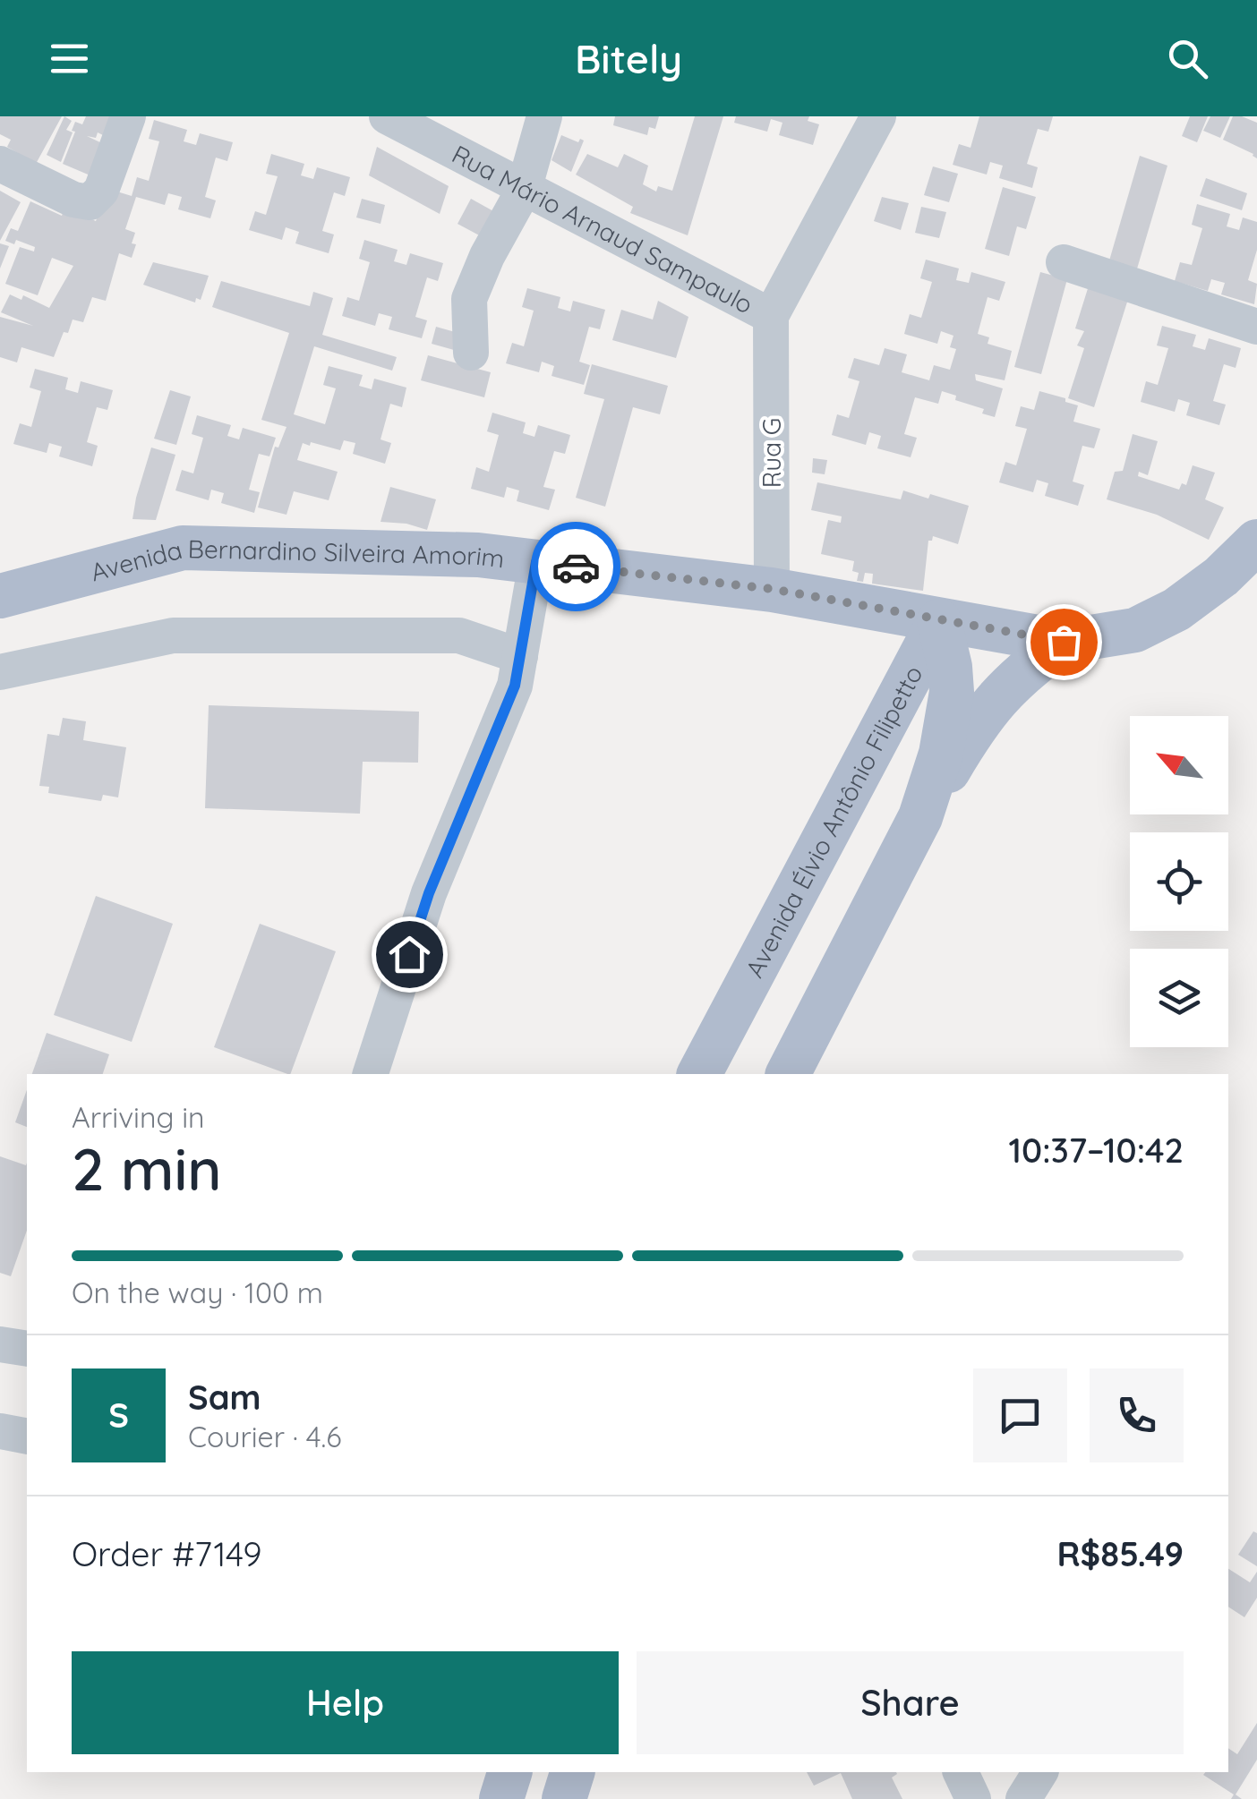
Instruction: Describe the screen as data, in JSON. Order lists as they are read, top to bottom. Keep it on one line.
{"streets":{"main road":["Avenida Bernardino Silveira Amorim","Avenida Élvio Antônio Filipetto"],"street":["Rua Mário Arnaud Sampaulo","Rua G"]},"crossings":[["Rua Mário Arnaud Sampaulo","Rua G"],["Rua G","Avenida Bernardino Silveira Amorim"],["Avenida Bernardino Silveira Amorim","Avenida Élvio Antônio Filipetto"]],"north":"top left","page":{"header":"Bitely","heading":["2 min","Arriving in","10:37–10:42"],"panel":["Sam","Courier · 4.6","Order #7149","R$85.49"],"bar":"On the way · 100 m","round":"S","buttons":["Help","Share"]}}
